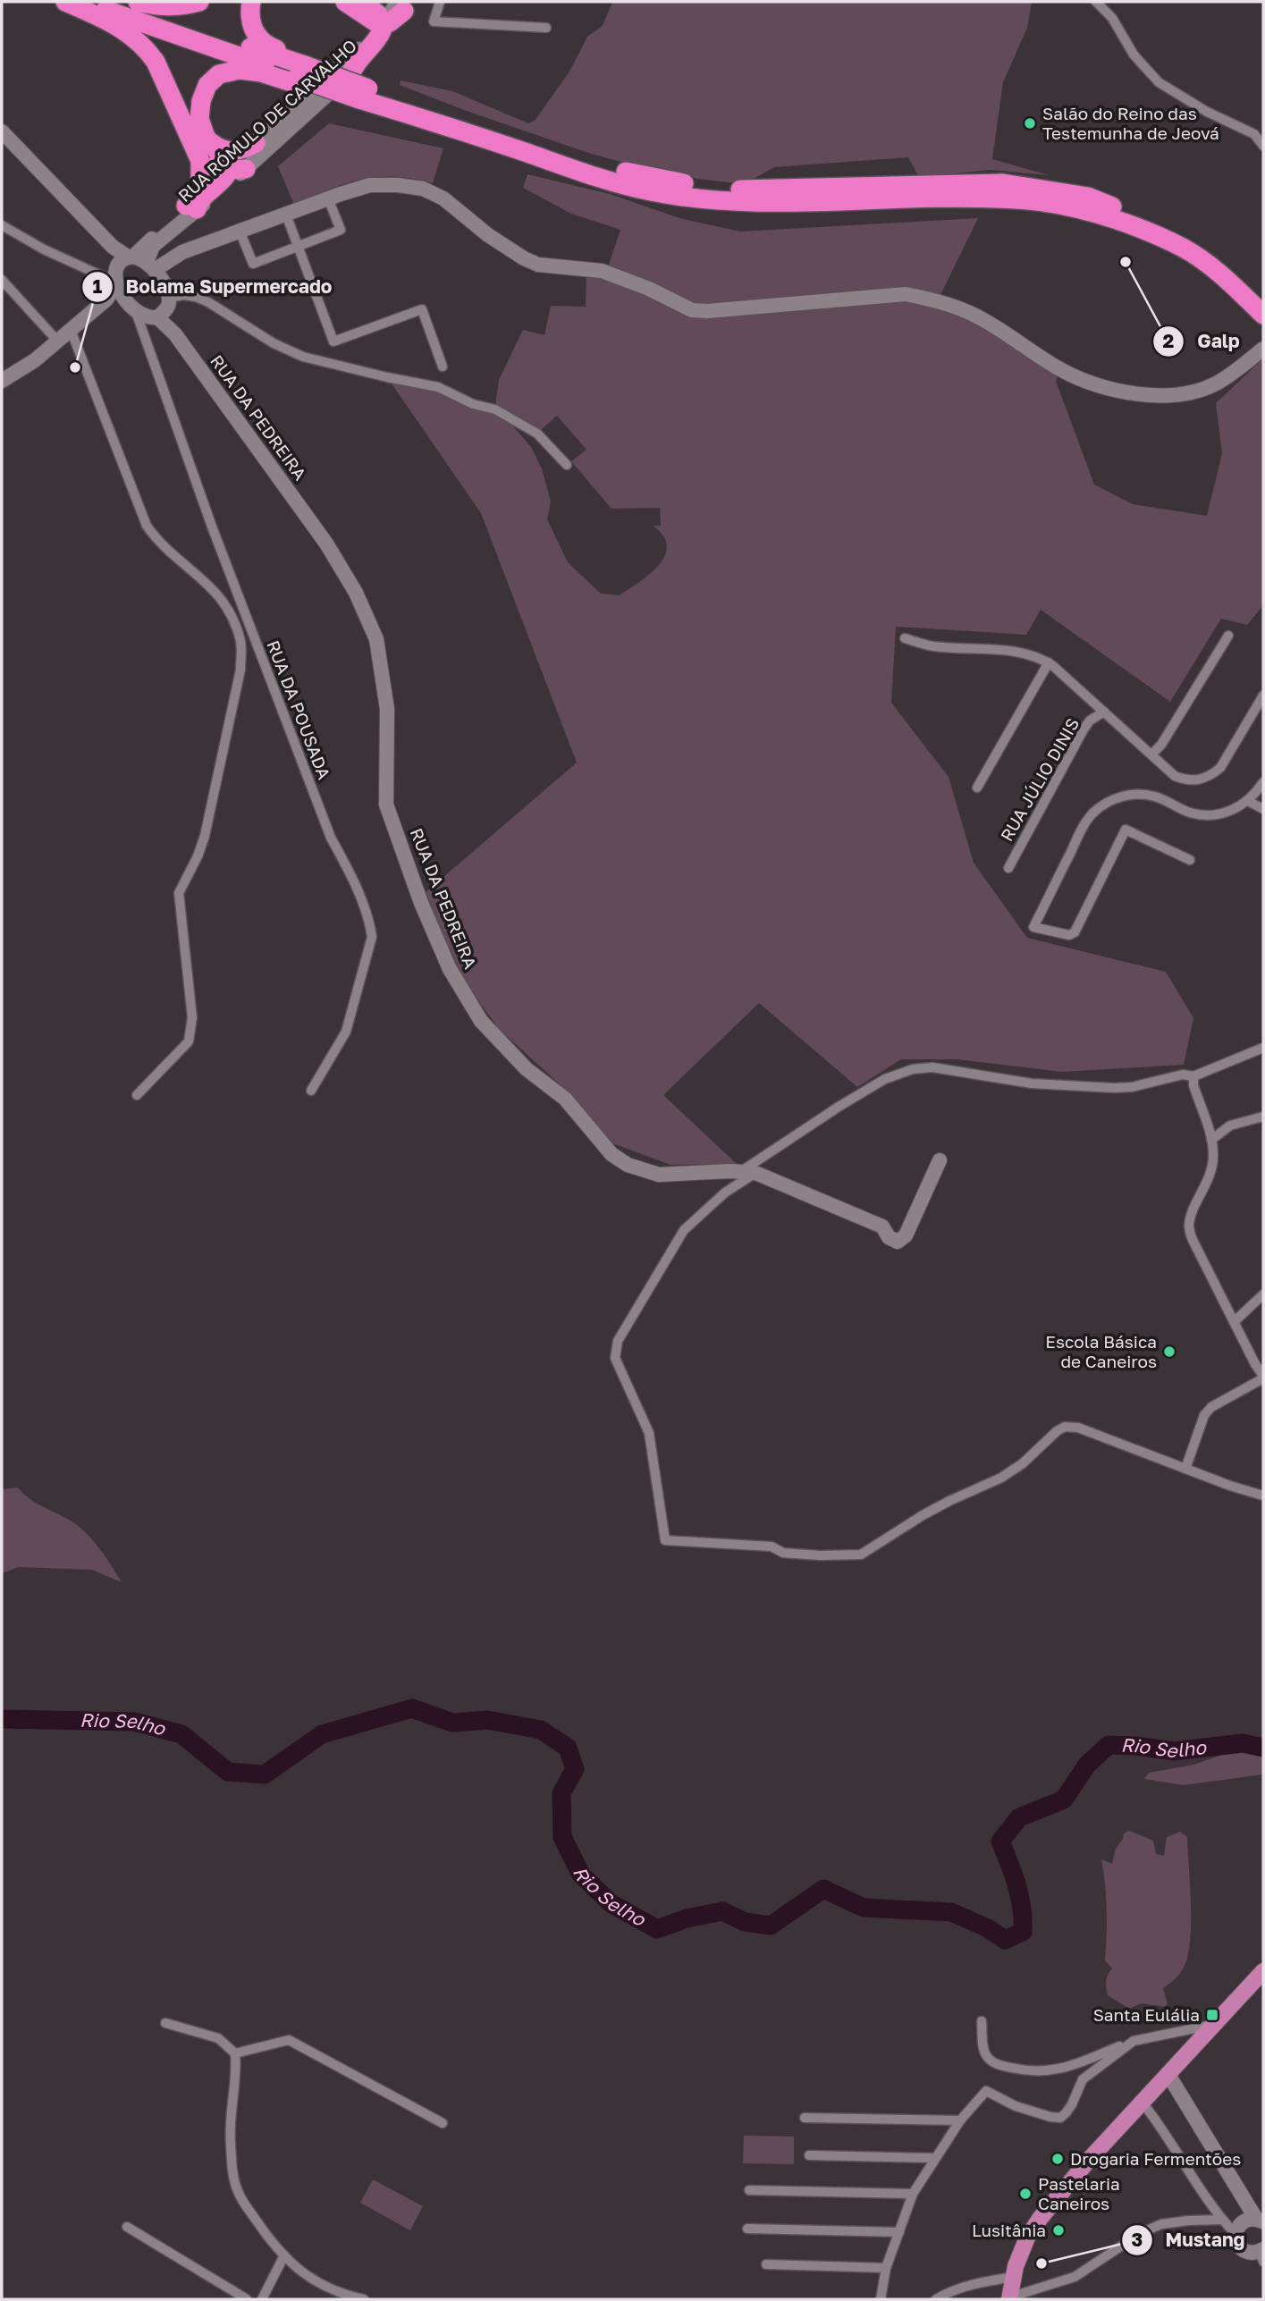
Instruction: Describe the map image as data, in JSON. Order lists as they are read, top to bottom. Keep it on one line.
{"streets":{"street":["RUA RÓMULO DE CARVALHO","RUA DA PEDREIRA","RUA DA POUSADA","RUA JÚLIO DINIS"]},"water":["Rio Selho"],"places":{"other":["Salão do Reino das Testemunha de Jeová","Galp","Bolama Supermercado","Escola Básica de Caneiros","Drogaria Fermentões","Pastelaria Caneiros","Lusitânia","Mustang"],"transit":["Santa Eulália"]}}
